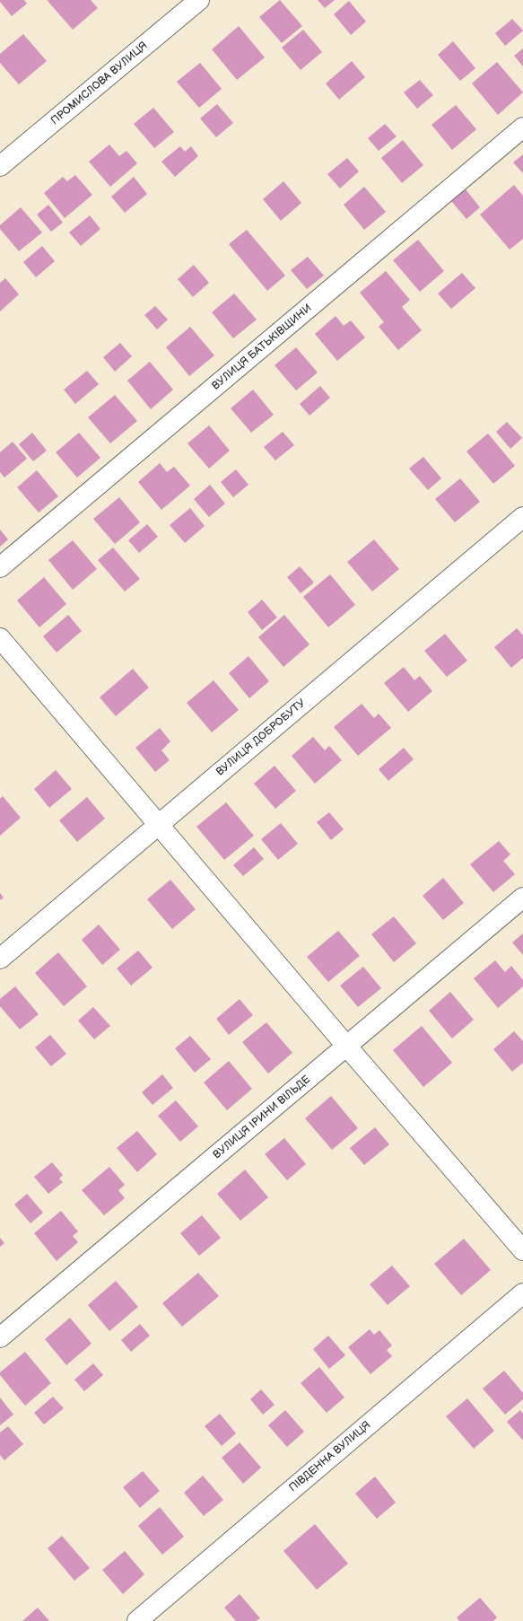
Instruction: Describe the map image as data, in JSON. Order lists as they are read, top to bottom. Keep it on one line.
{"streets":{"street":["ПРОМИСЛОВА ВУЛИЦЯ","ВУЛИЦЯ БАТЬКІВЩИНИ","ВУЛИЦЯ ДОБРОБУТУ","ВУЛИЦЯ ІРИНИ ВІЛЬДЕ","ПІВДЕННА ВУЛИЦЯ"]}}
